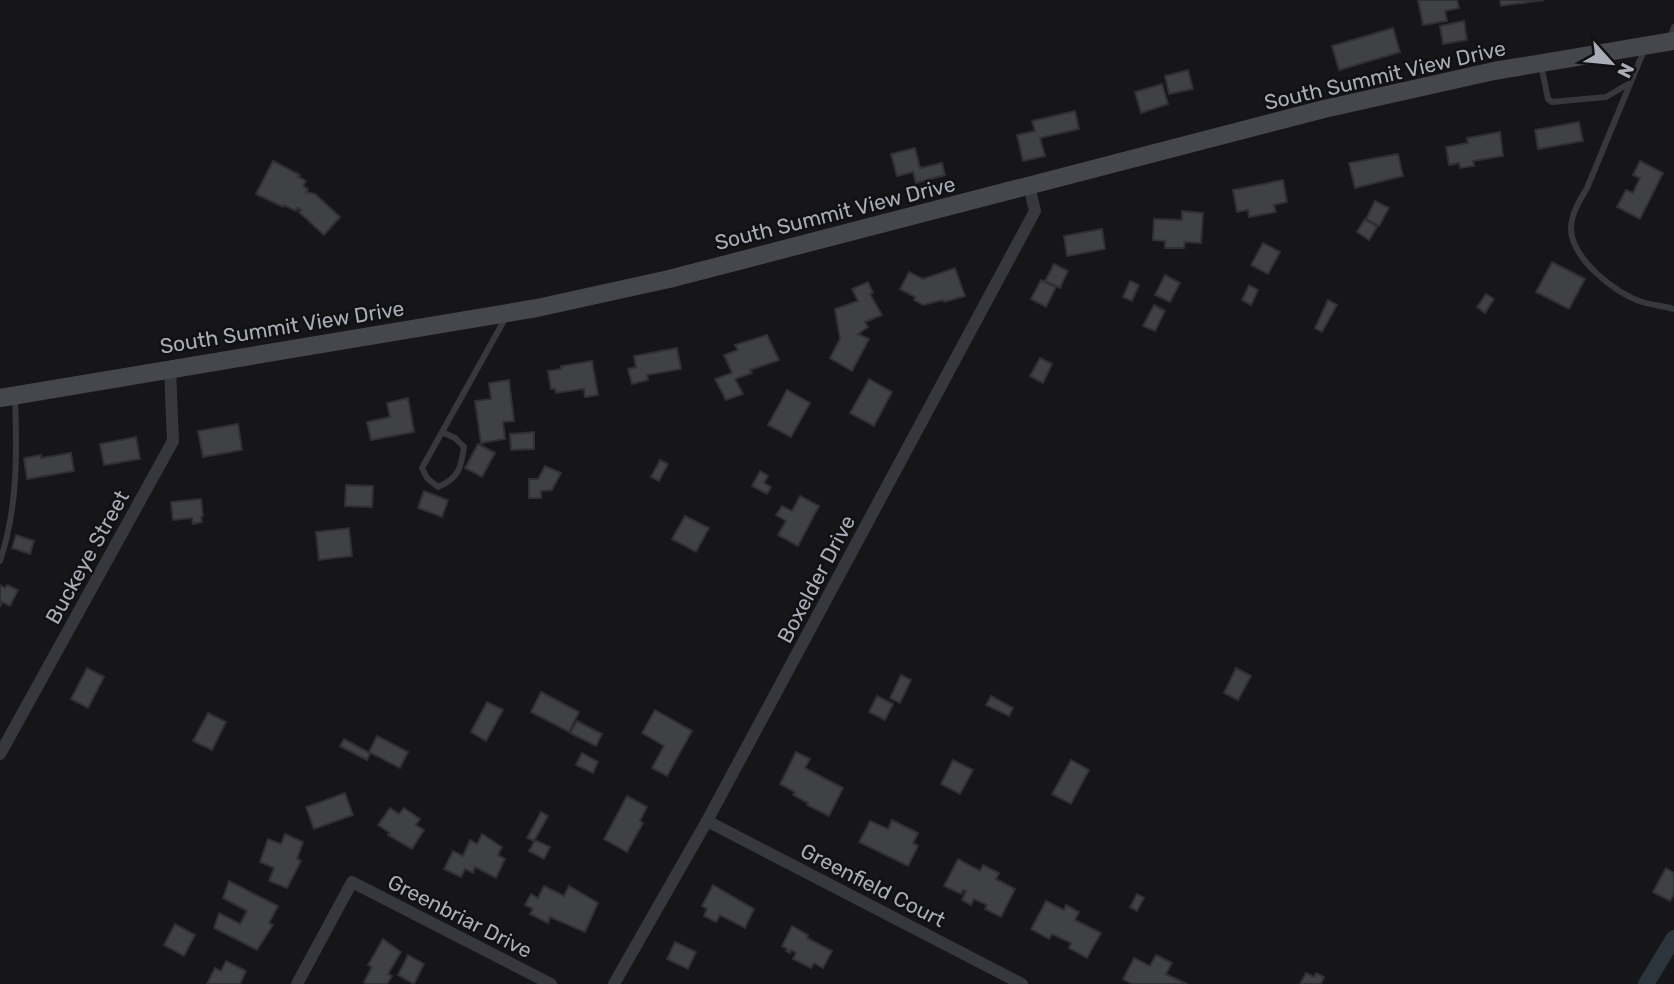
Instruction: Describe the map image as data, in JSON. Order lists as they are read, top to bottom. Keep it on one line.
{"streets":{"street":["South Summit View Drive","Buckeye Street","Boxelder Drive","Greenfield Court","Greenbriar Drive"]},"crossings":[["South Summit View Drive","Buckeye Street"],["South Summit View Drive","Boxelder Drive"],["Boxelder Drive","Greenfield Court"]],"north":"bottom right"}
